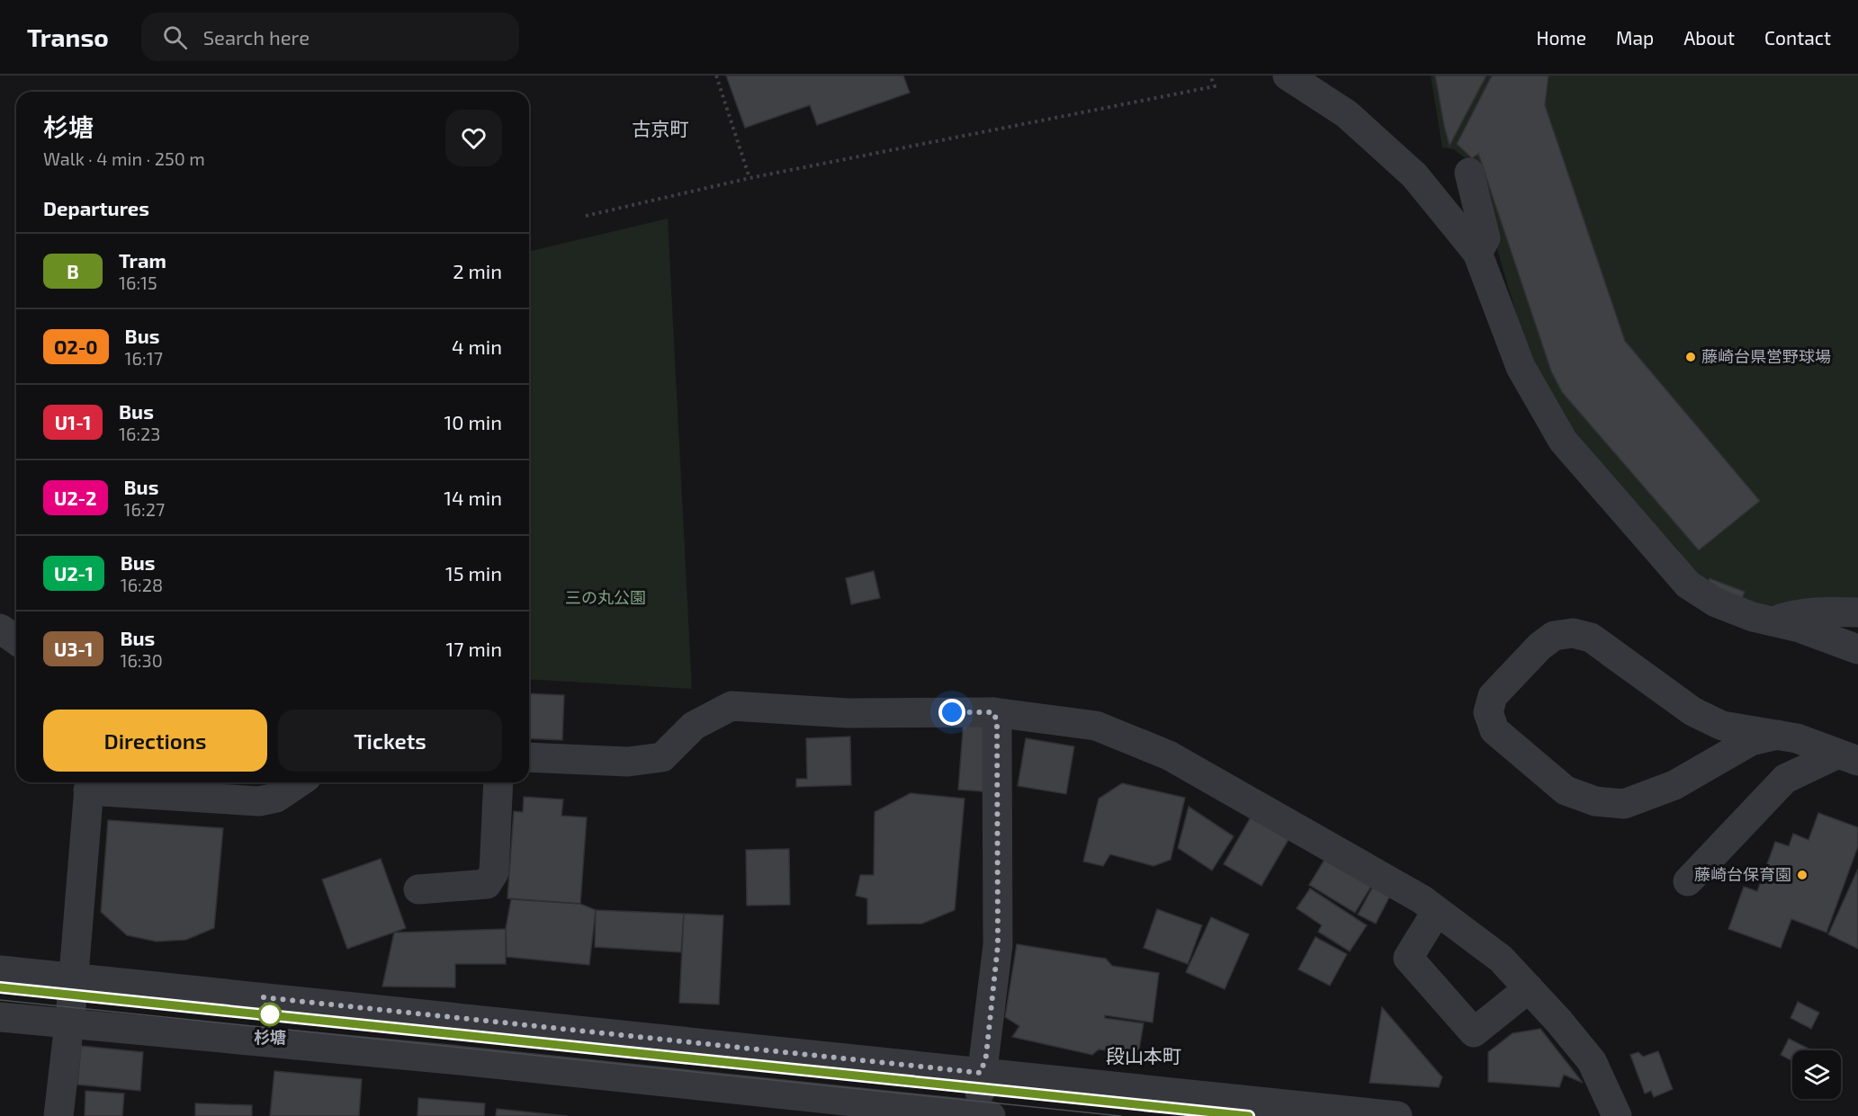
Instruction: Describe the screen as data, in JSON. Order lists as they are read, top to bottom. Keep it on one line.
{"districts":["古京町","段山本町"],"parks":["三の丸公園"],"places":["藤崎台県営野球場","藤崎台保育園","杉塘"],"lines":["tram line B"],"page":{"header":"Transo","search":"Search here","nav":["Home","Map","About","Contact"],"heading":[["杉塘","Walk · 4 min · 250 m"],"Departures"],"list":[{"mark":"B","name":"Tram","note":"16:15","value":"2 min"},{"mark":"O2-0","name":"Bus","note":"16:17","value":"4 min"},{"mark":"U1-1","name":"Bus","note":"16:23","value":"10 min"},{"mark":"U2-2","name":"Bus","note":"16:27","value":"14 min"},{"mark":"U2-1","name":"Bus","note":"16:28","value":"15 min"},{"mark":"U3-1","name":"Bus","note":"16:30","value":"17 min"}],"buttons":["Directions","Tickets"]}}
